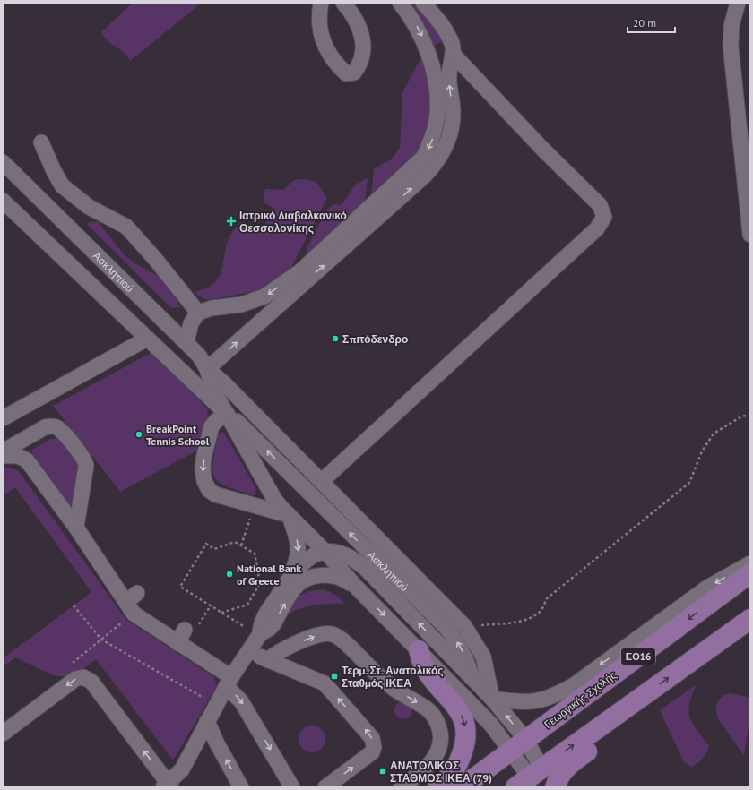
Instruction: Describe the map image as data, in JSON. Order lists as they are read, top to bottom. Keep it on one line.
{"streets":{"main road":["ΕΟ16","Γεωργικής Σχολής"],"street":["Ασκληπιού"]},"crossings":[["Ασκληπιού","Γεωργικής Σχολής"]],"places":{"health":["Ιατρικό Διαβαλκανικό Θεσσαλονίκης"],"other":["Σπιτόδενδρο","BreakPoint Tennis School","National Bank of Greece"],"transit":["Τερμ. Στ. Ανατολικός Σταθμός ΙΚΕΑ","ΑΝΑΤΟΛΙΚΟΣ ΣΤΑΘΜΟΣ ΙΚΕΑ (79)"]},"scale_bar":"20 m"}
